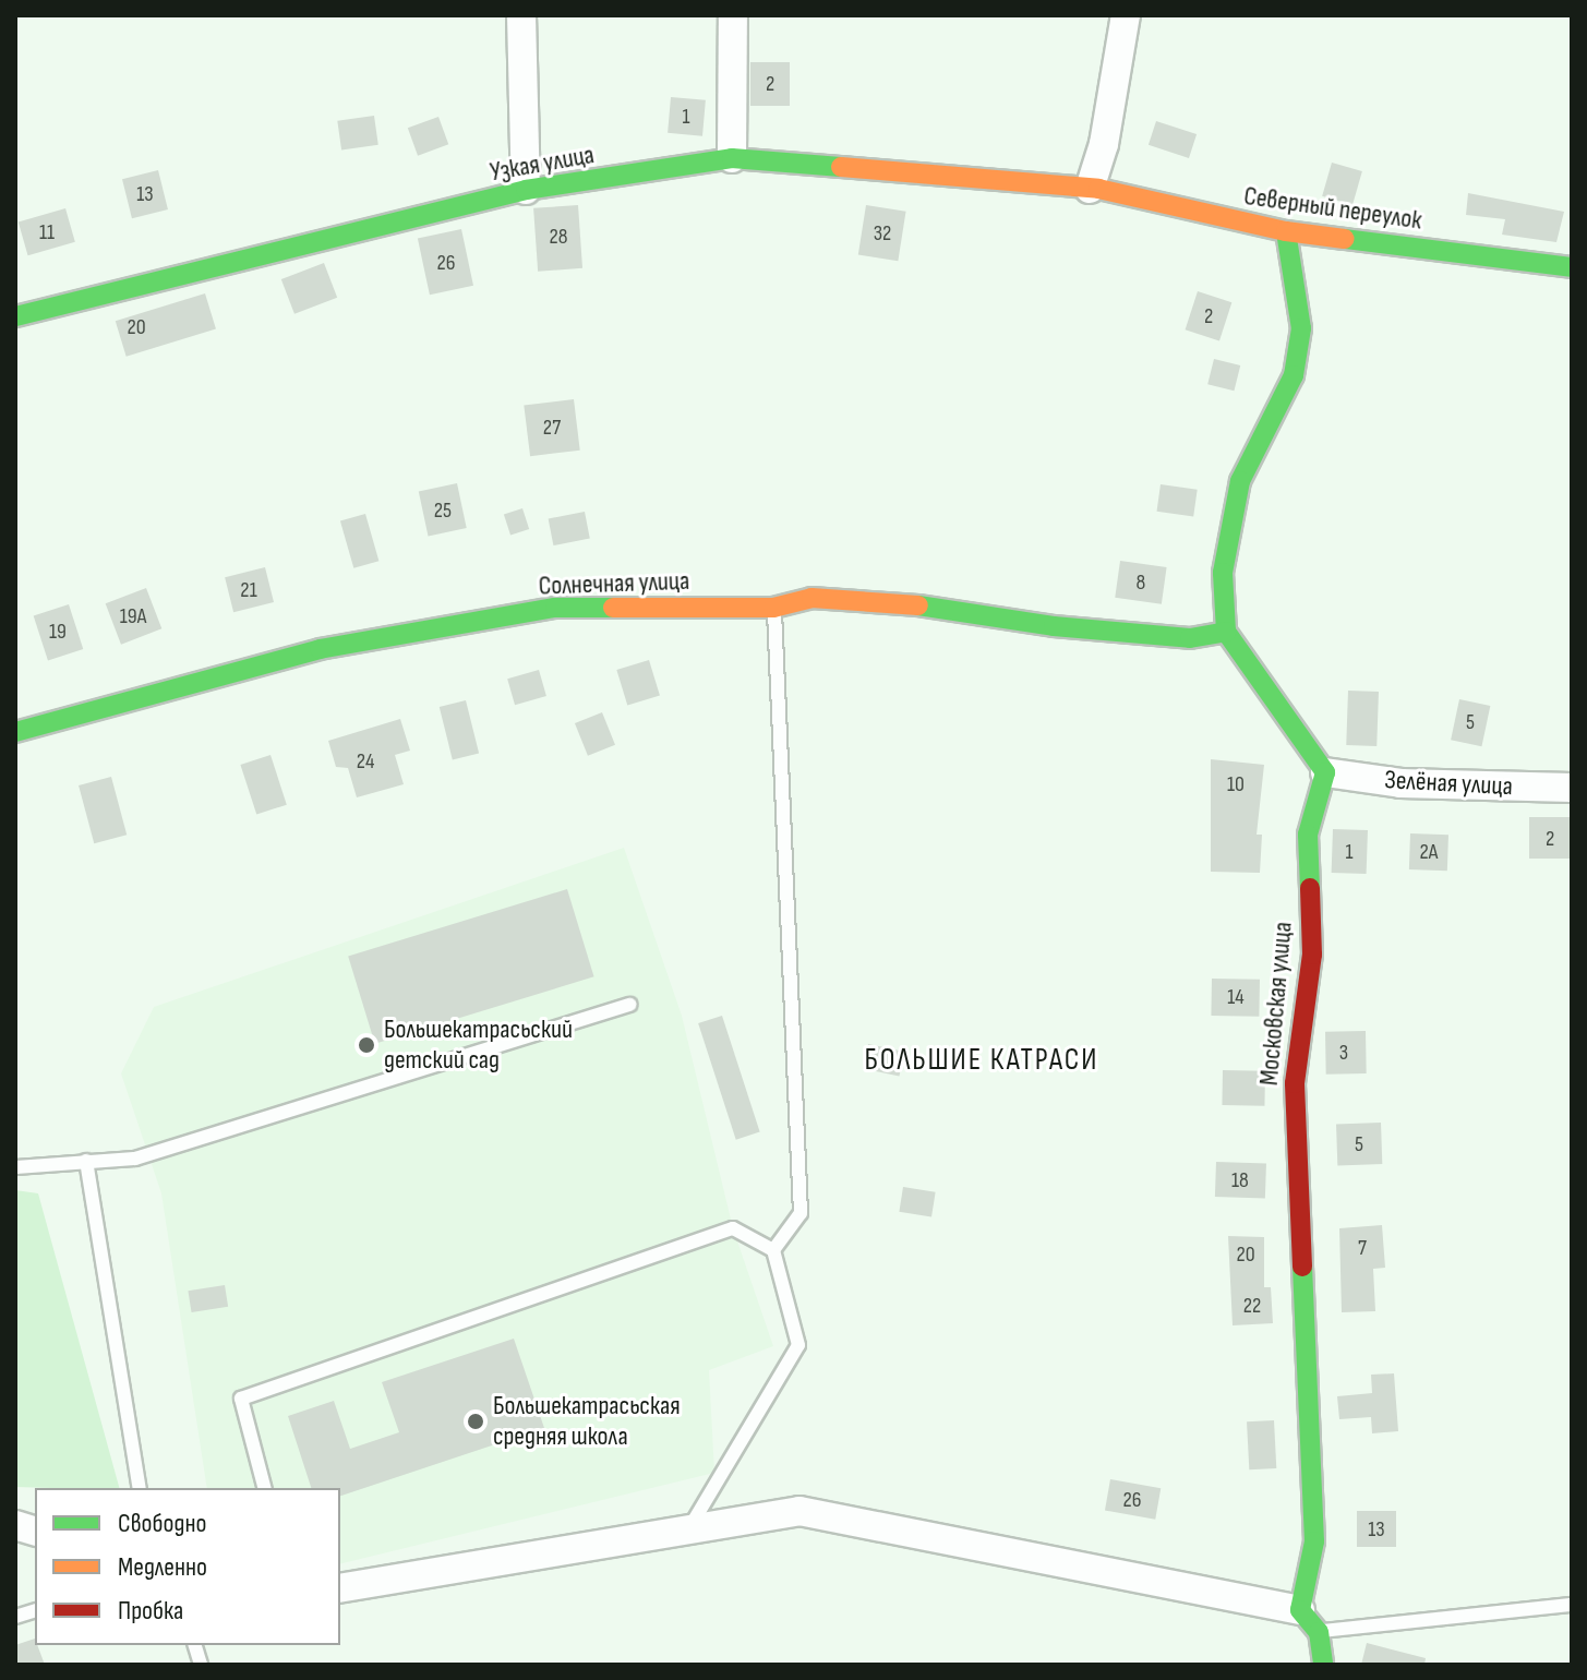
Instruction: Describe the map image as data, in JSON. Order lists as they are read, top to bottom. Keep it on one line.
{"streets":{"street":["Узкая улица","Северный переулок","Солнечная улица","Зелёная улица","Московская улица"]},"crossings":[["Узкая улица","Северный переулок"],["Зелёная улица","Московская улица"]],"districts":["БОЛЬШИЕ КАТРАСИ"],"places":["Большекатрасьский детский сад","Большекатрасьская средняя школа"],"house_numbers":["2","1","13","11","32","28","26","2","20","27","25","8","21","19А","19","5","24","10","2","1","2А","14","3","5","18","7","20","22","26","13"],"legend":["Свободно","Медленно","Пробка"]}
